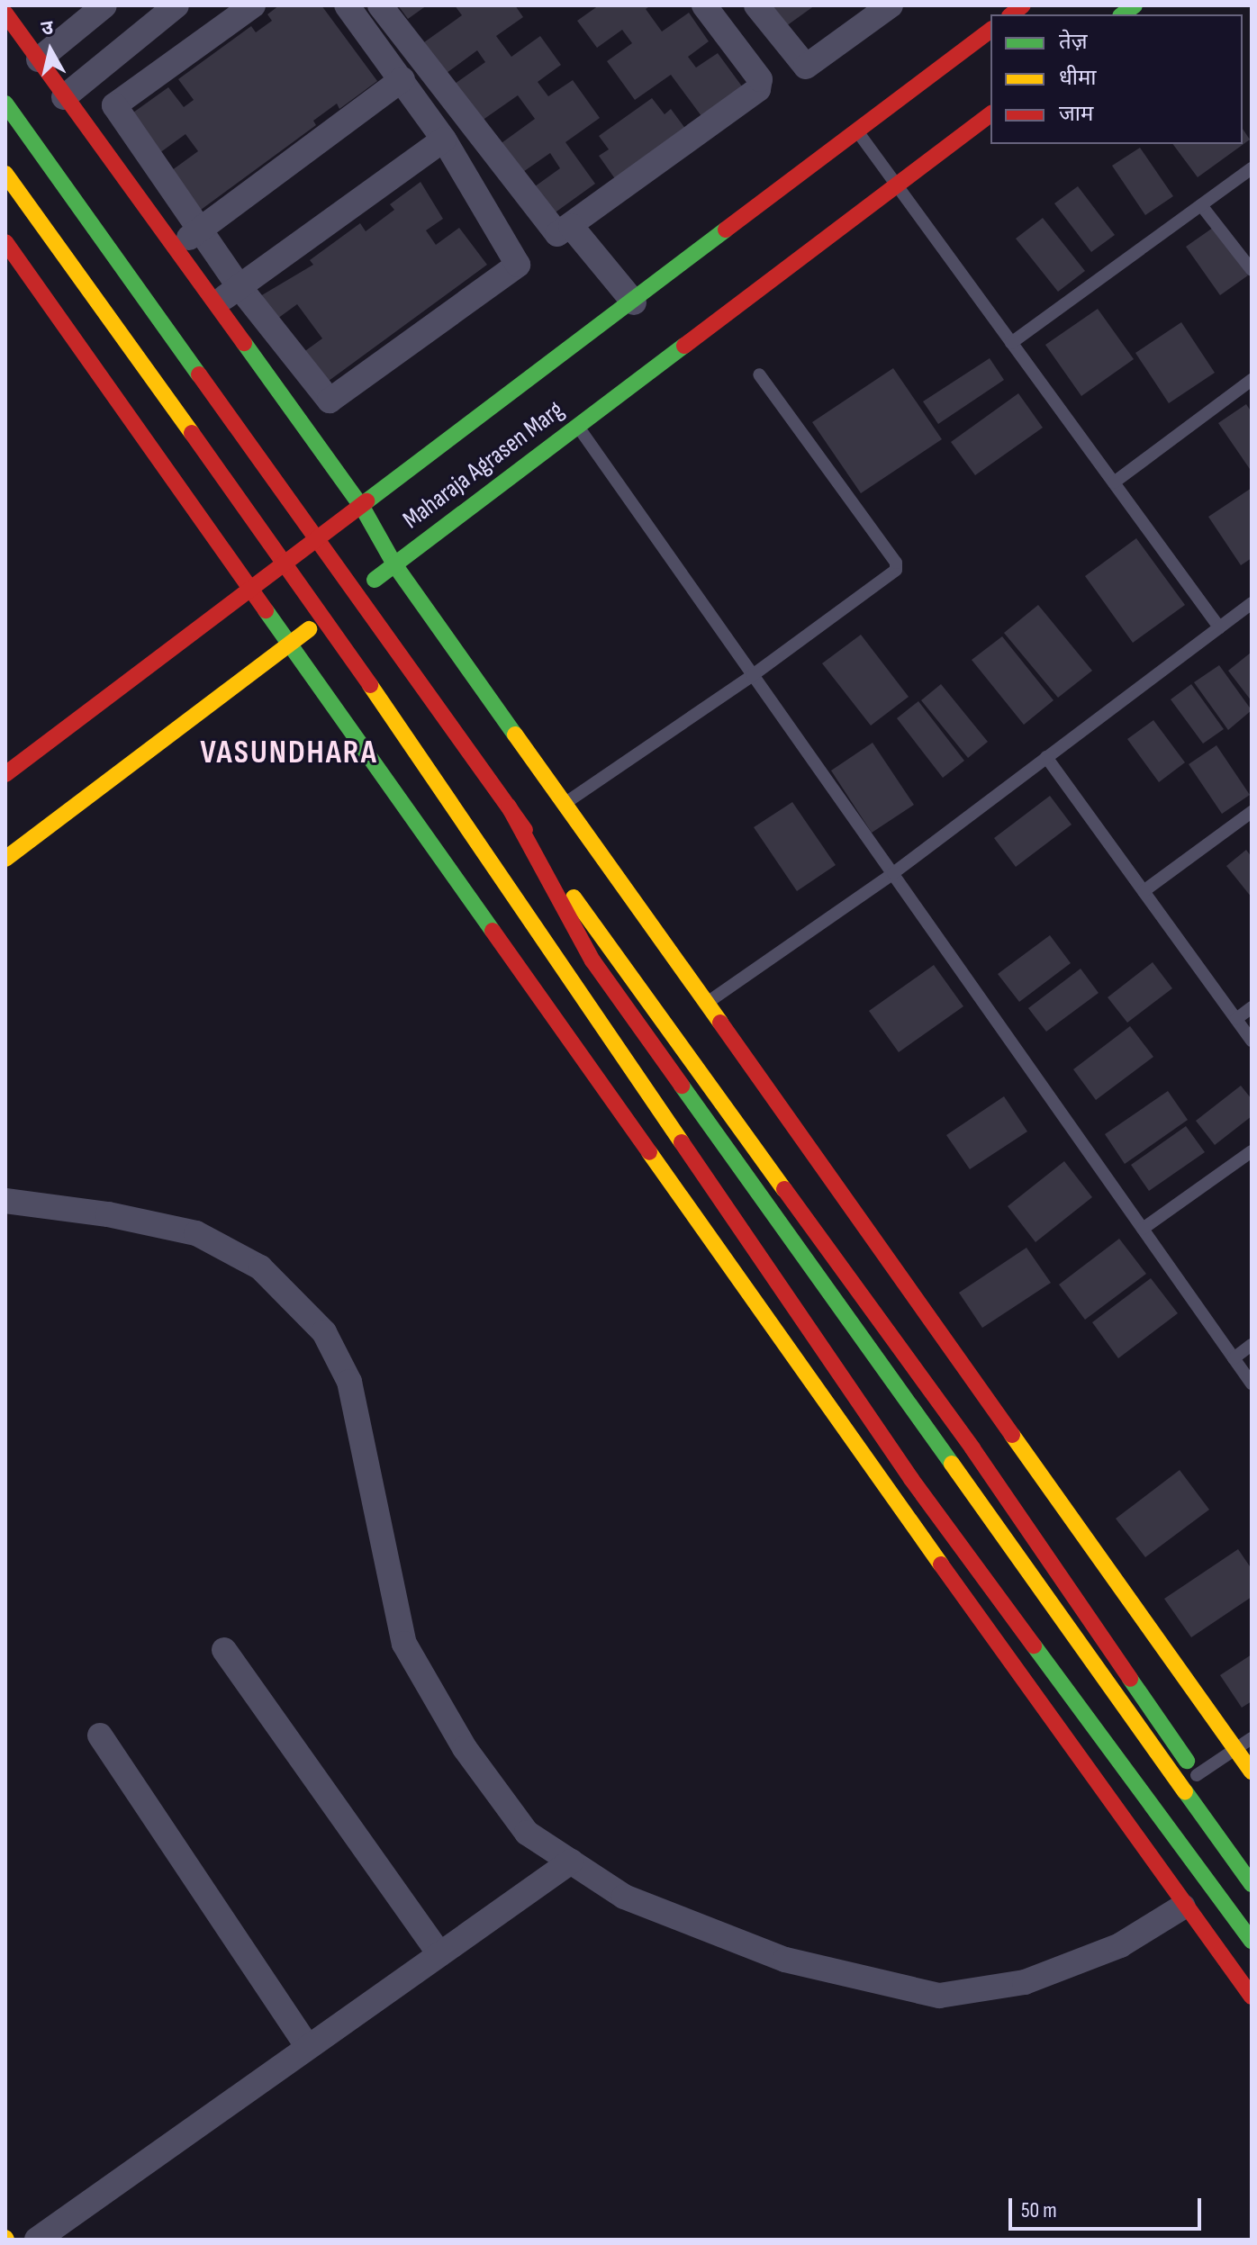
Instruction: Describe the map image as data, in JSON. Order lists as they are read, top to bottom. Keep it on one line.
{"streets":{"main road":["Maharaja Agrasen Marg"]},"districts":["VASUNDHARA"],"legend":["तेज़","धीमा","जाम"],"scale_bar":"50 m","north":"top"}
